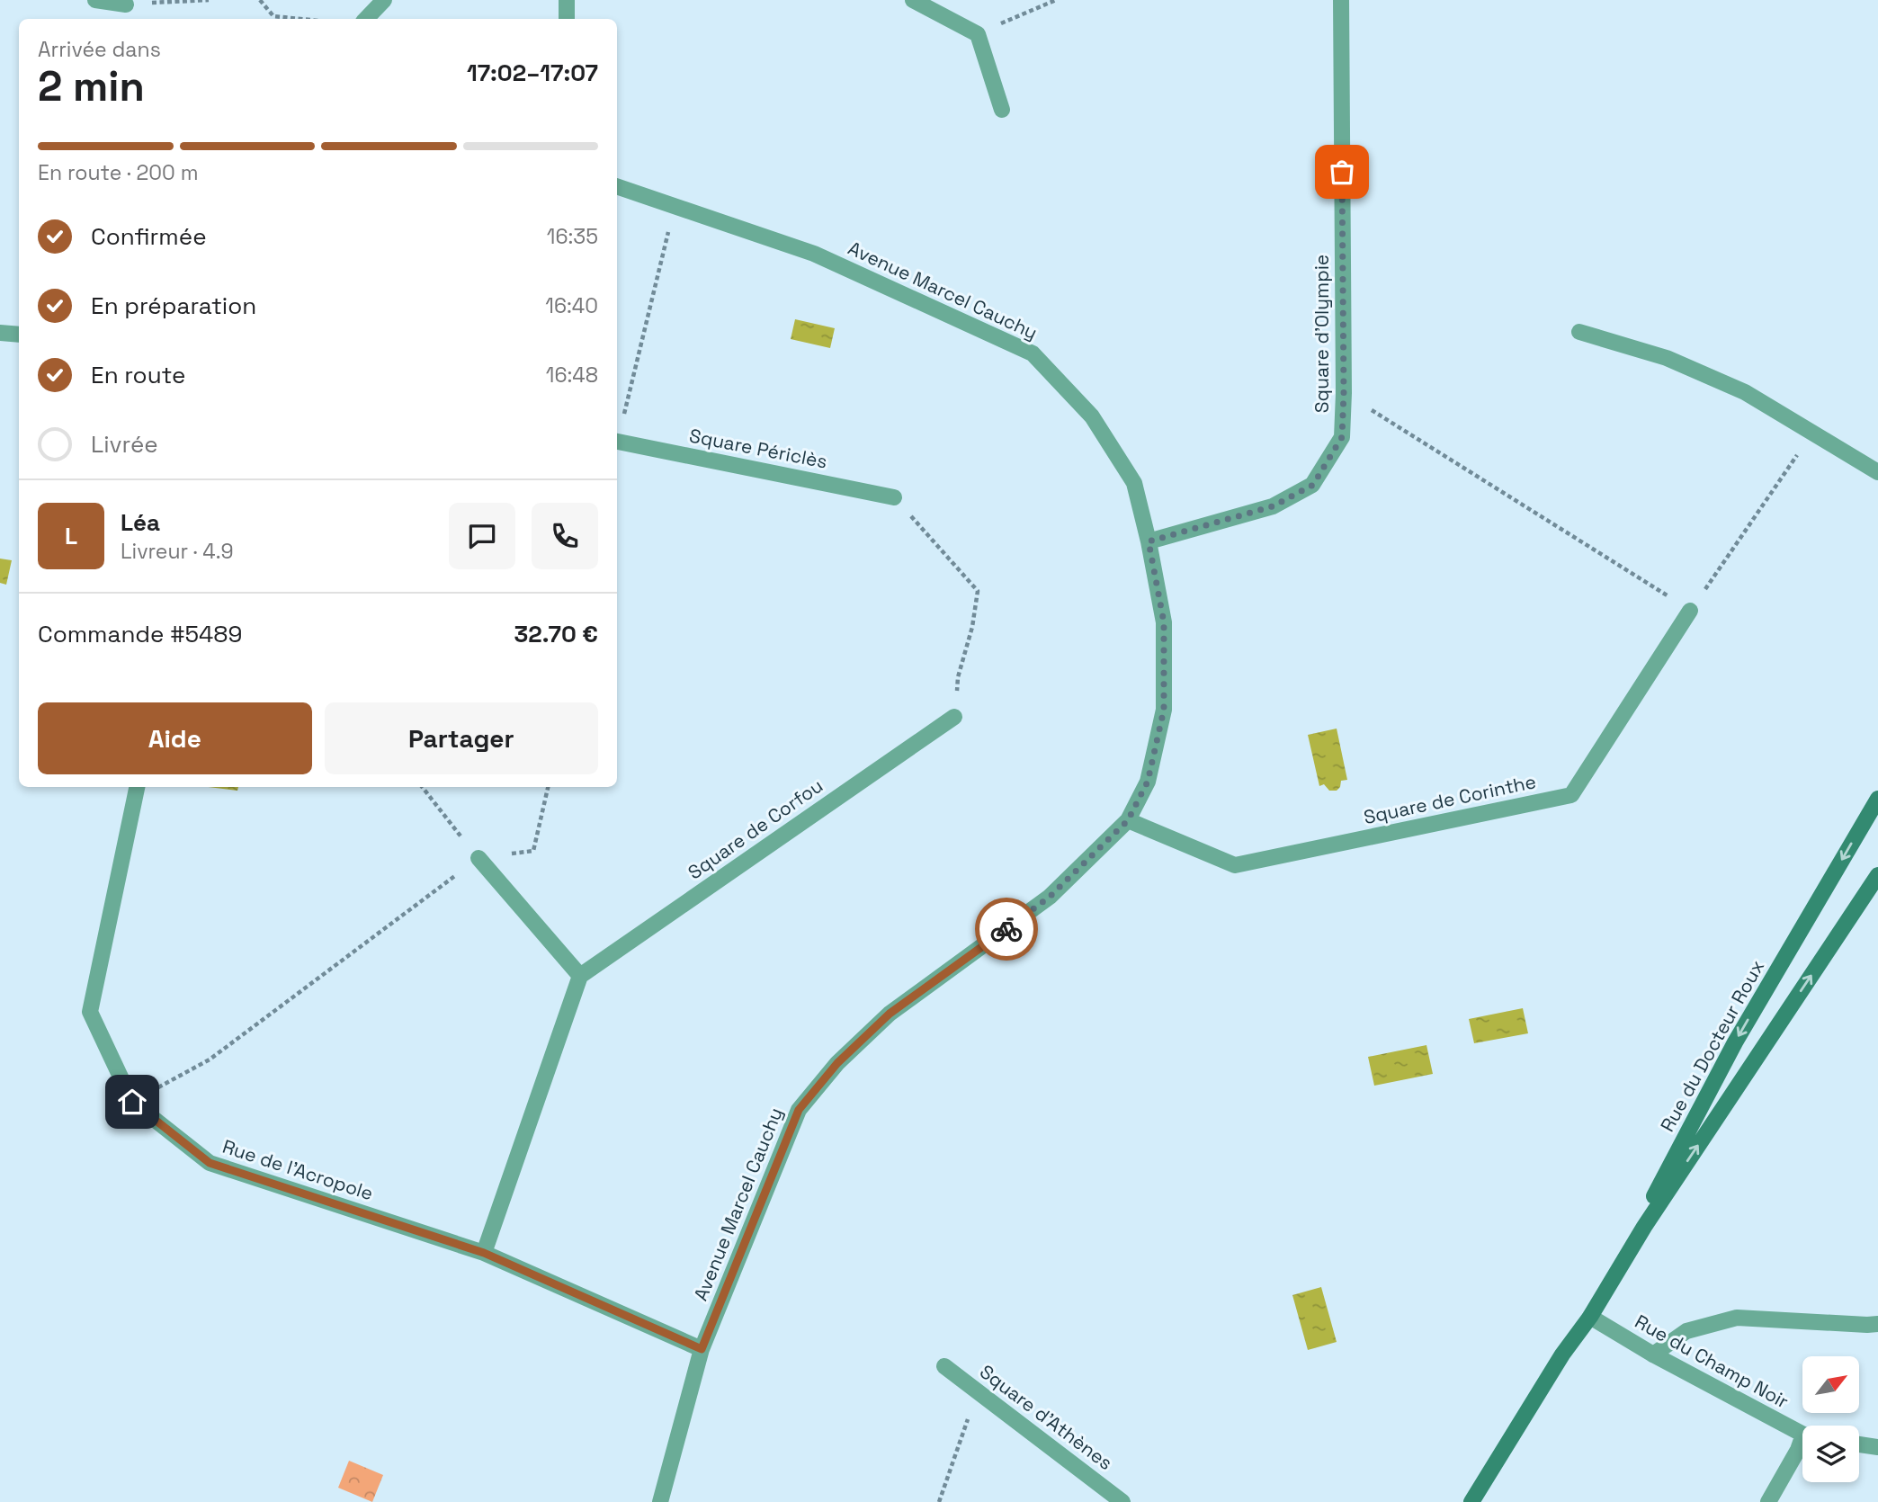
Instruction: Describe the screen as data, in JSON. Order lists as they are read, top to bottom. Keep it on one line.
{"streets":{"main road":["Rue du Docteur Roux"],"street":["Avenue Marcel Cauchy","Square d’Olympie","Square Périclès","Square de Corinthe","Square de Corfou","Rue de l’Acropole","Rue du Champ Noir","Square d’Athènes"]},"crossings":[["Avenue Marcel Cauchy","Square d’Olympie"],["Avenue Marcel Cauchy","Square de Corinthe"],["Avenue Marcel Cauchy","Rue de l’Acropole"],["Rue du Docteur Roux","Rue du Champ Noir"]],"north":"top right","page":{"heading":["2 min","Arrivée dans","17:02–17:07"],"panel":["Léa","Livreur · 4.9","Commande #5489","32.70 €"],"bar":"En route · 200 m","list":[["Confirmée","16:35"],["En préparation","16:40"],["En route","16:48"],"Livrée"],"round":"L","buttons":["Aide","Partager"]}}
